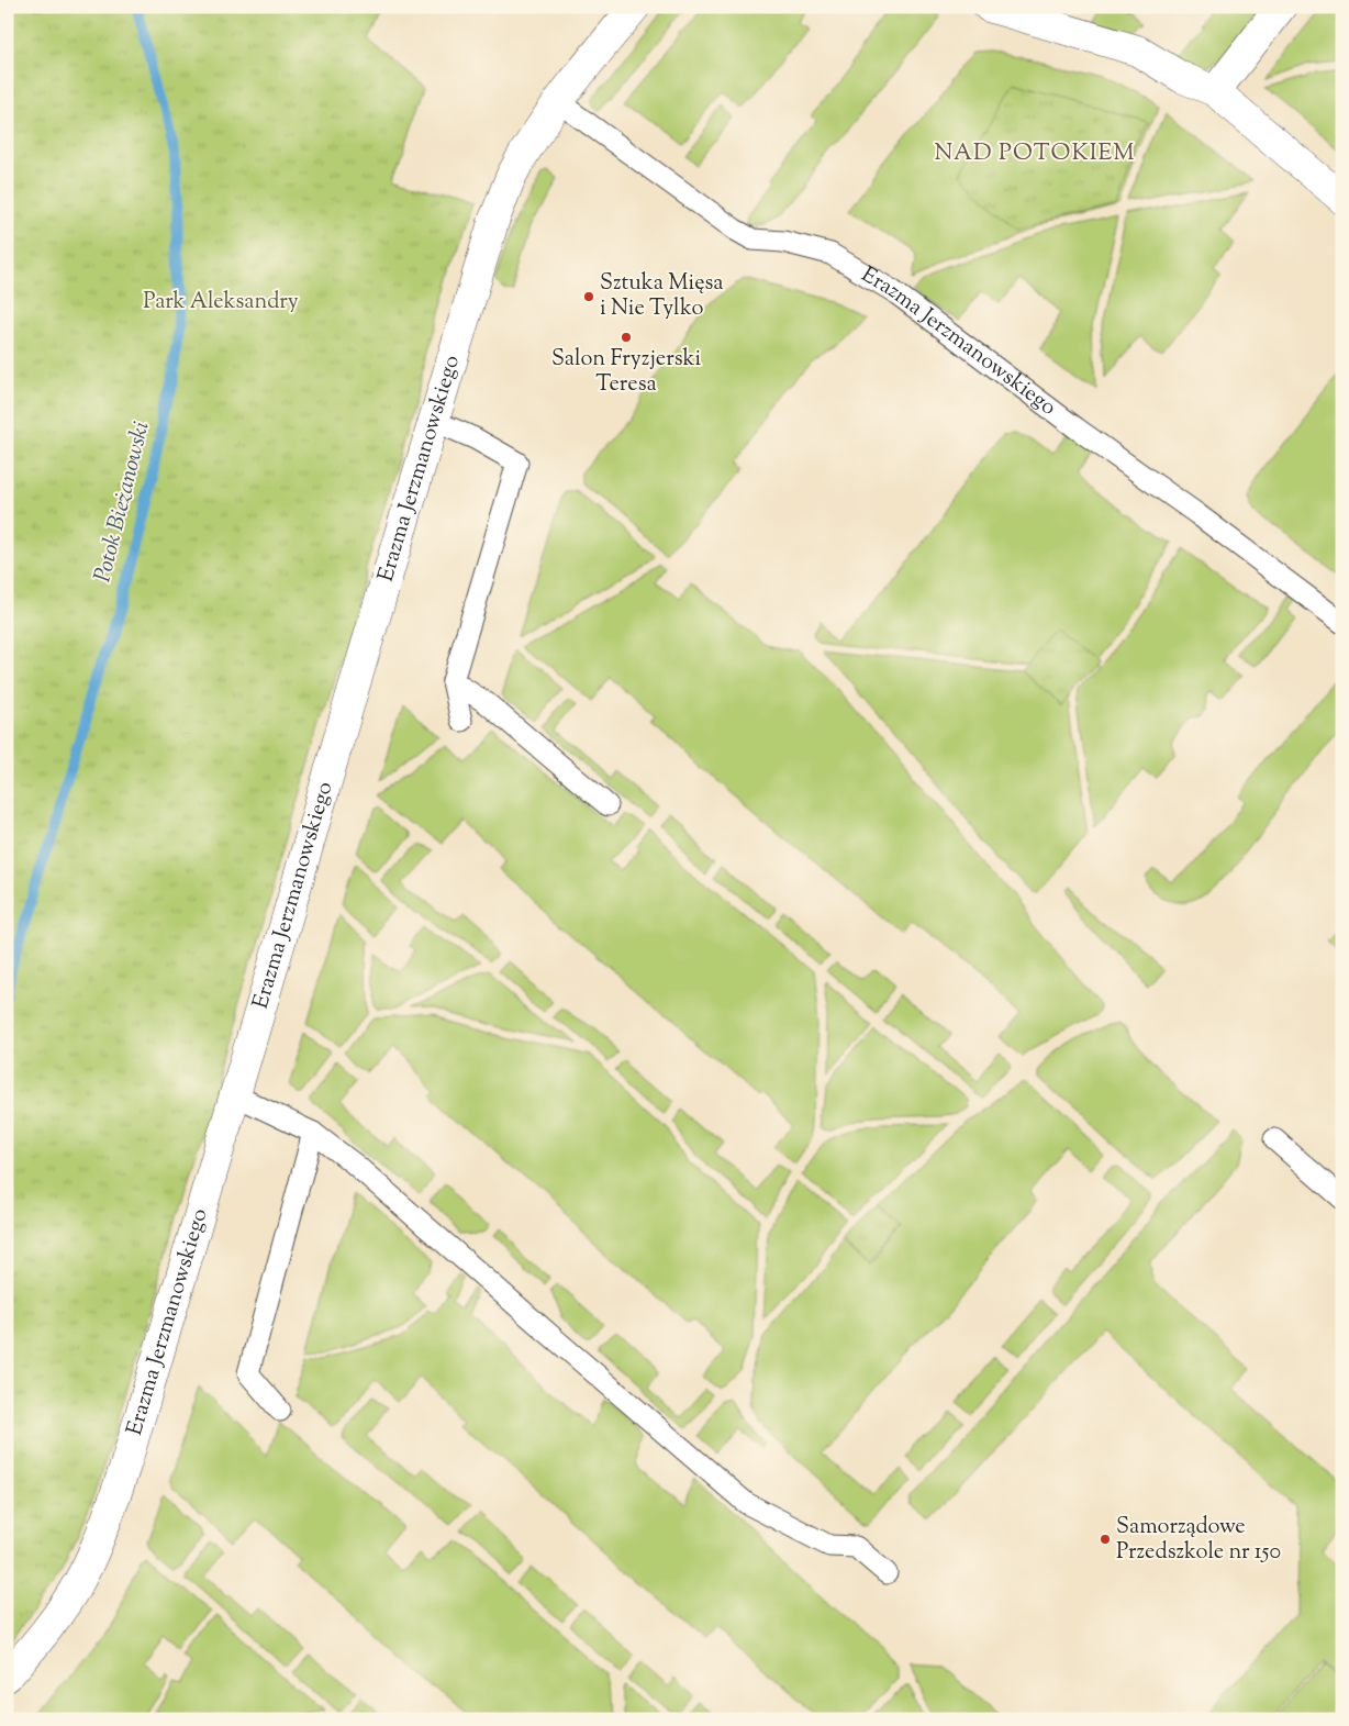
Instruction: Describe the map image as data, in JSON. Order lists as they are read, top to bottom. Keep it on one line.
{"streets":{"street":["Erazma Jerzmanowskiego"]},"districts":["NAD POTOKIEM"],"water":["Potok Bieżanowski"],"parks":["Park Aleksandry"],"places":["Sztuka Mięsa i Nie Tylko","Salon Fryzjerski Teresa","Samorządowe Przedszkole nr 150"]}
